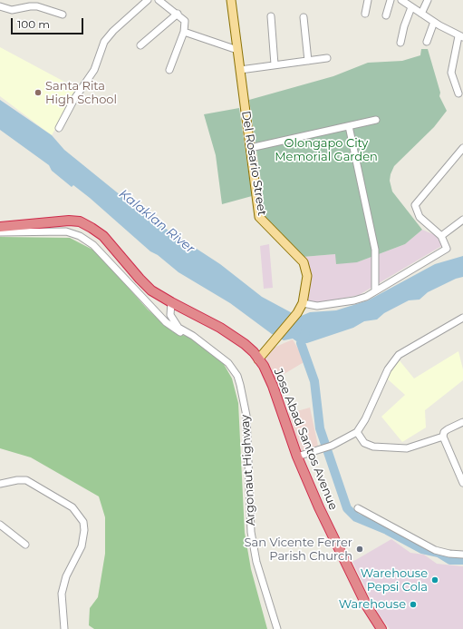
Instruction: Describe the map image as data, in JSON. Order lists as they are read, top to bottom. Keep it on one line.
{"streets":{"highway":["Jose Abad Santos Avenue"],"main road":["Del Rosario Street"],"street":["Argonaut Highway"]},"crossings":[["Del Rosario Street","Jose Abad Santos Avenue"],["Jose Abad Santos Avenue","Argonaut Highway"]],"water":["Kalaklan River"],"parks":["Olongapo City Memorial Garden"],"places":["Santa Rita High School","San Vicente Ferrer Parish Church","Warehouse Pepsi Cola","Warehouse"],"scale_bar":"100 m"}
